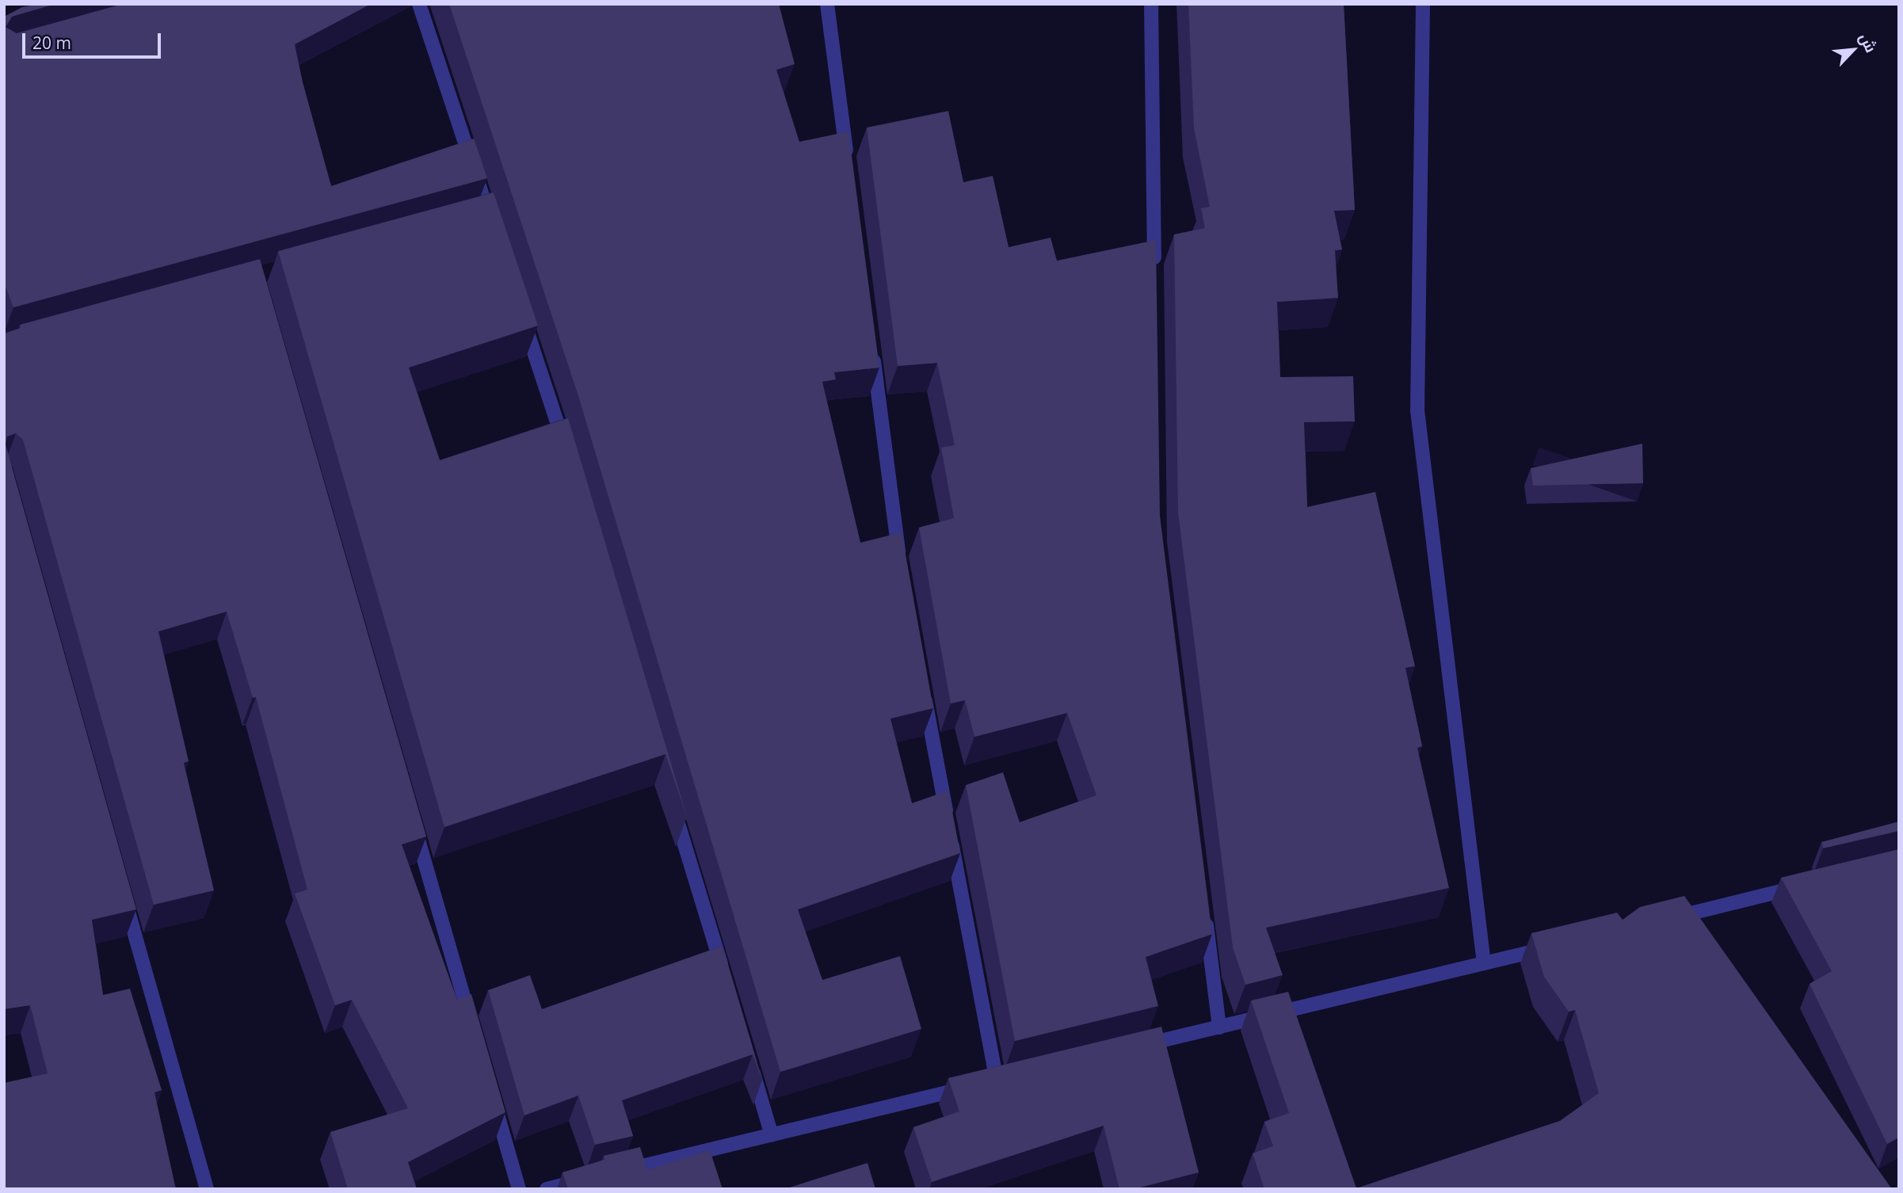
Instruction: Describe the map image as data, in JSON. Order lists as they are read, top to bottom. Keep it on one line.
{"scale_bar":"20 m","north":"top right"}
